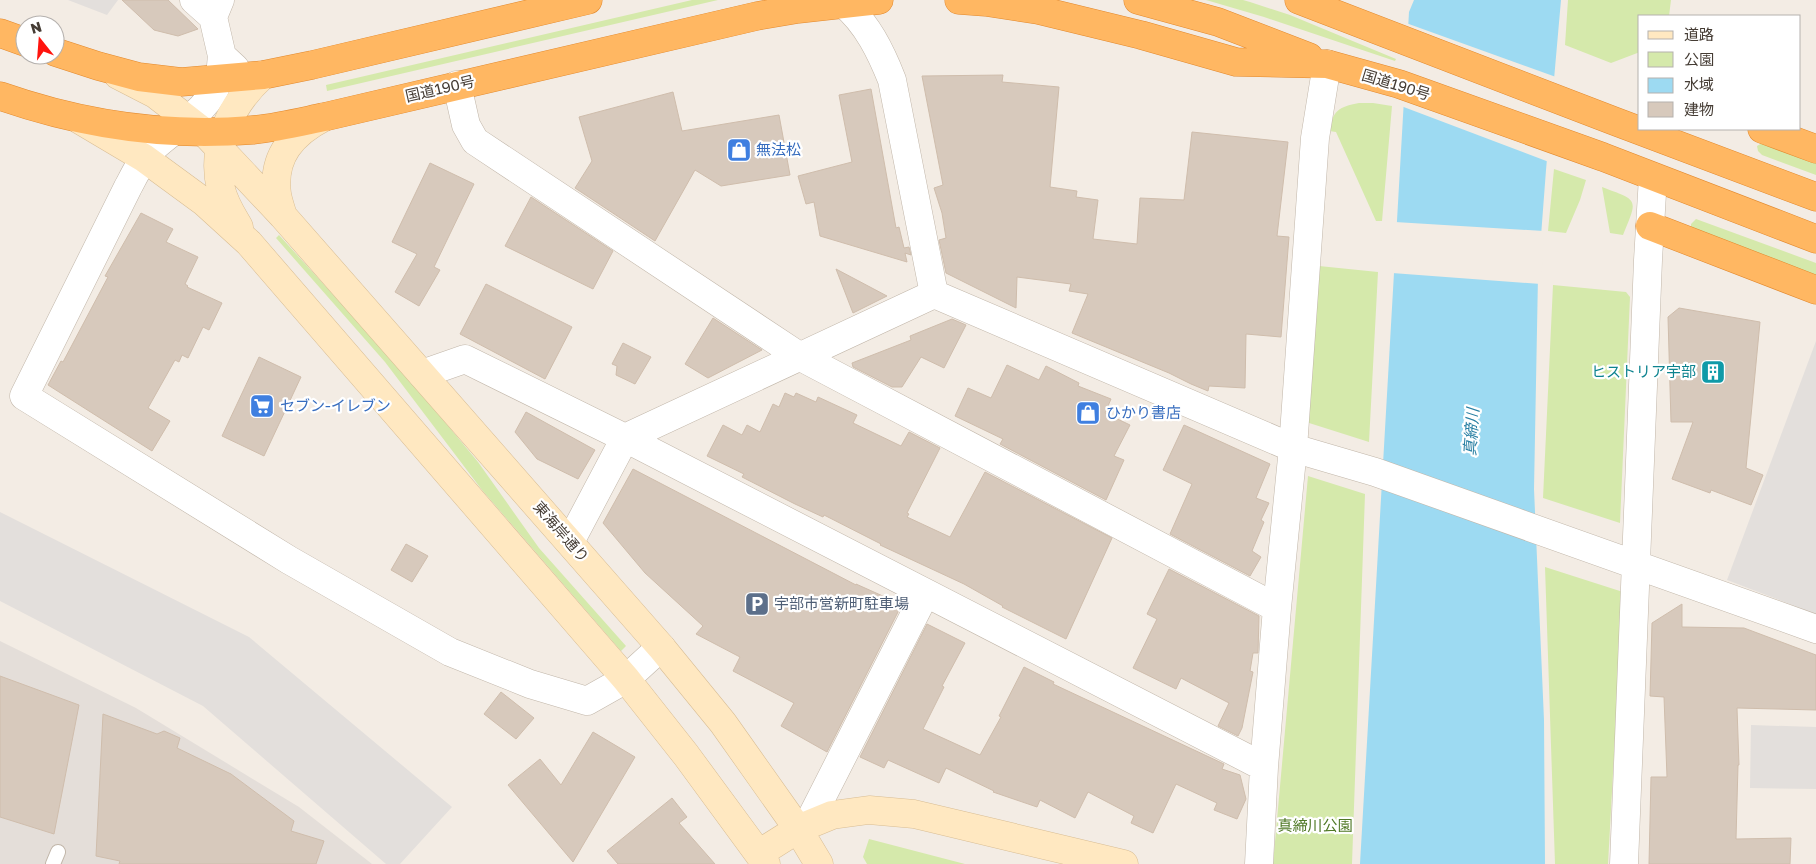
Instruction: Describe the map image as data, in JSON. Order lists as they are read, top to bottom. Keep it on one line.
{"streets":{"highway":["国道190号"],"street":["東海岸通り"]},"crossings":[["国道190号","東海岸通り"]],"water":["真締川"],"parks":["真締川公園"],"places":{"shop":["無法松","ひかり書店"],"building":["ヒストリア宇部"],"supermarket":["セブン-イレブン"],"parking":["宇部市営新町駐車場"]},"legend":["道路","公園","水域","建物"],"north":"top"}
